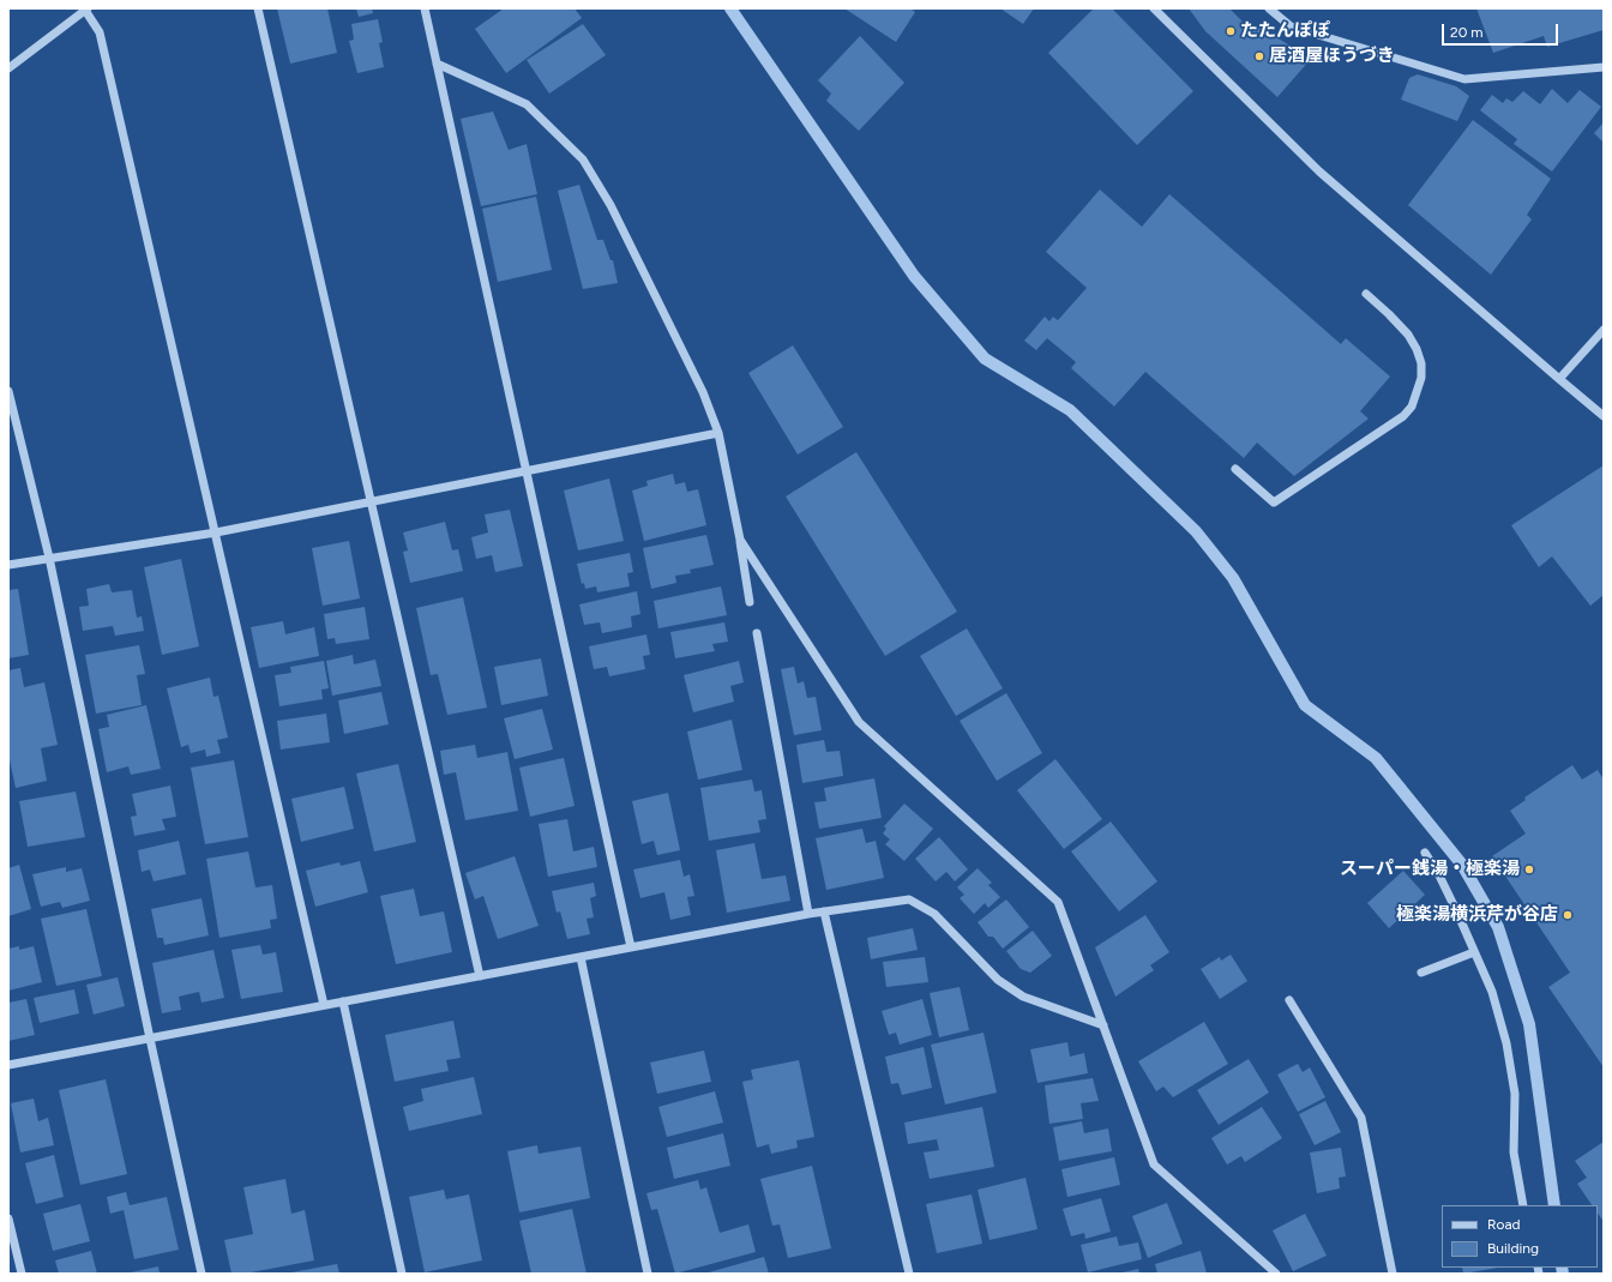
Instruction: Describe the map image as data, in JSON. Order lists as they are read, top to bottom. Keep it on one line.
{"places":["たたんぽぽ","居酒屋ほうづき","スーパー銭湯・極楽湯","極楽湯横浜芹が谷店"],"legend":["Road","Building"],"scale_bar":"20 m"}
